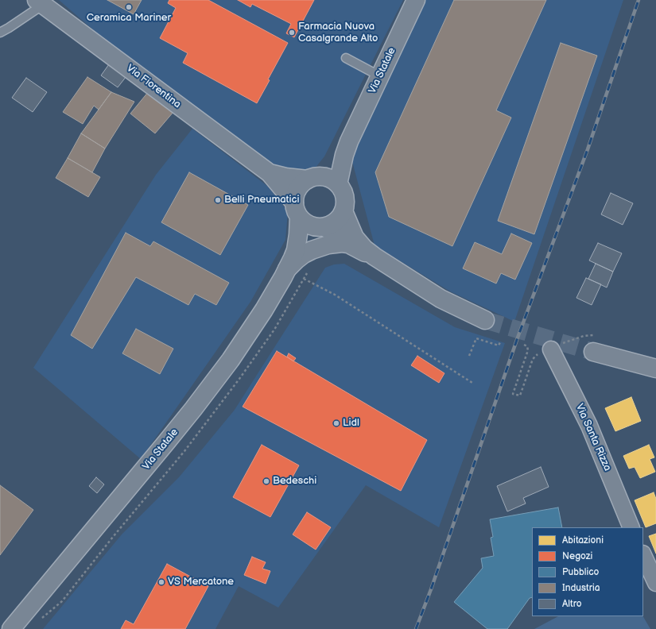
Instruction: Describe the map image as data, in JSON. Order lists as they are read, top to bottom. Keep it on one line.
{"streets":{"main road":["Via Statale","Via Fiorentina"],"street":["Via Santa Rizza"]},"crossings":[["Via Statale","Via Fiorentina"]],"places":["Ceramica Mariner","Farmacia Nuova Casalgrande Alto","Belli Pneumatici","Lidl","Bedeschi","VS Mercatone"],"legend":["Abitazioni","Negozi","Pubblico","Industria","Altro"]}
